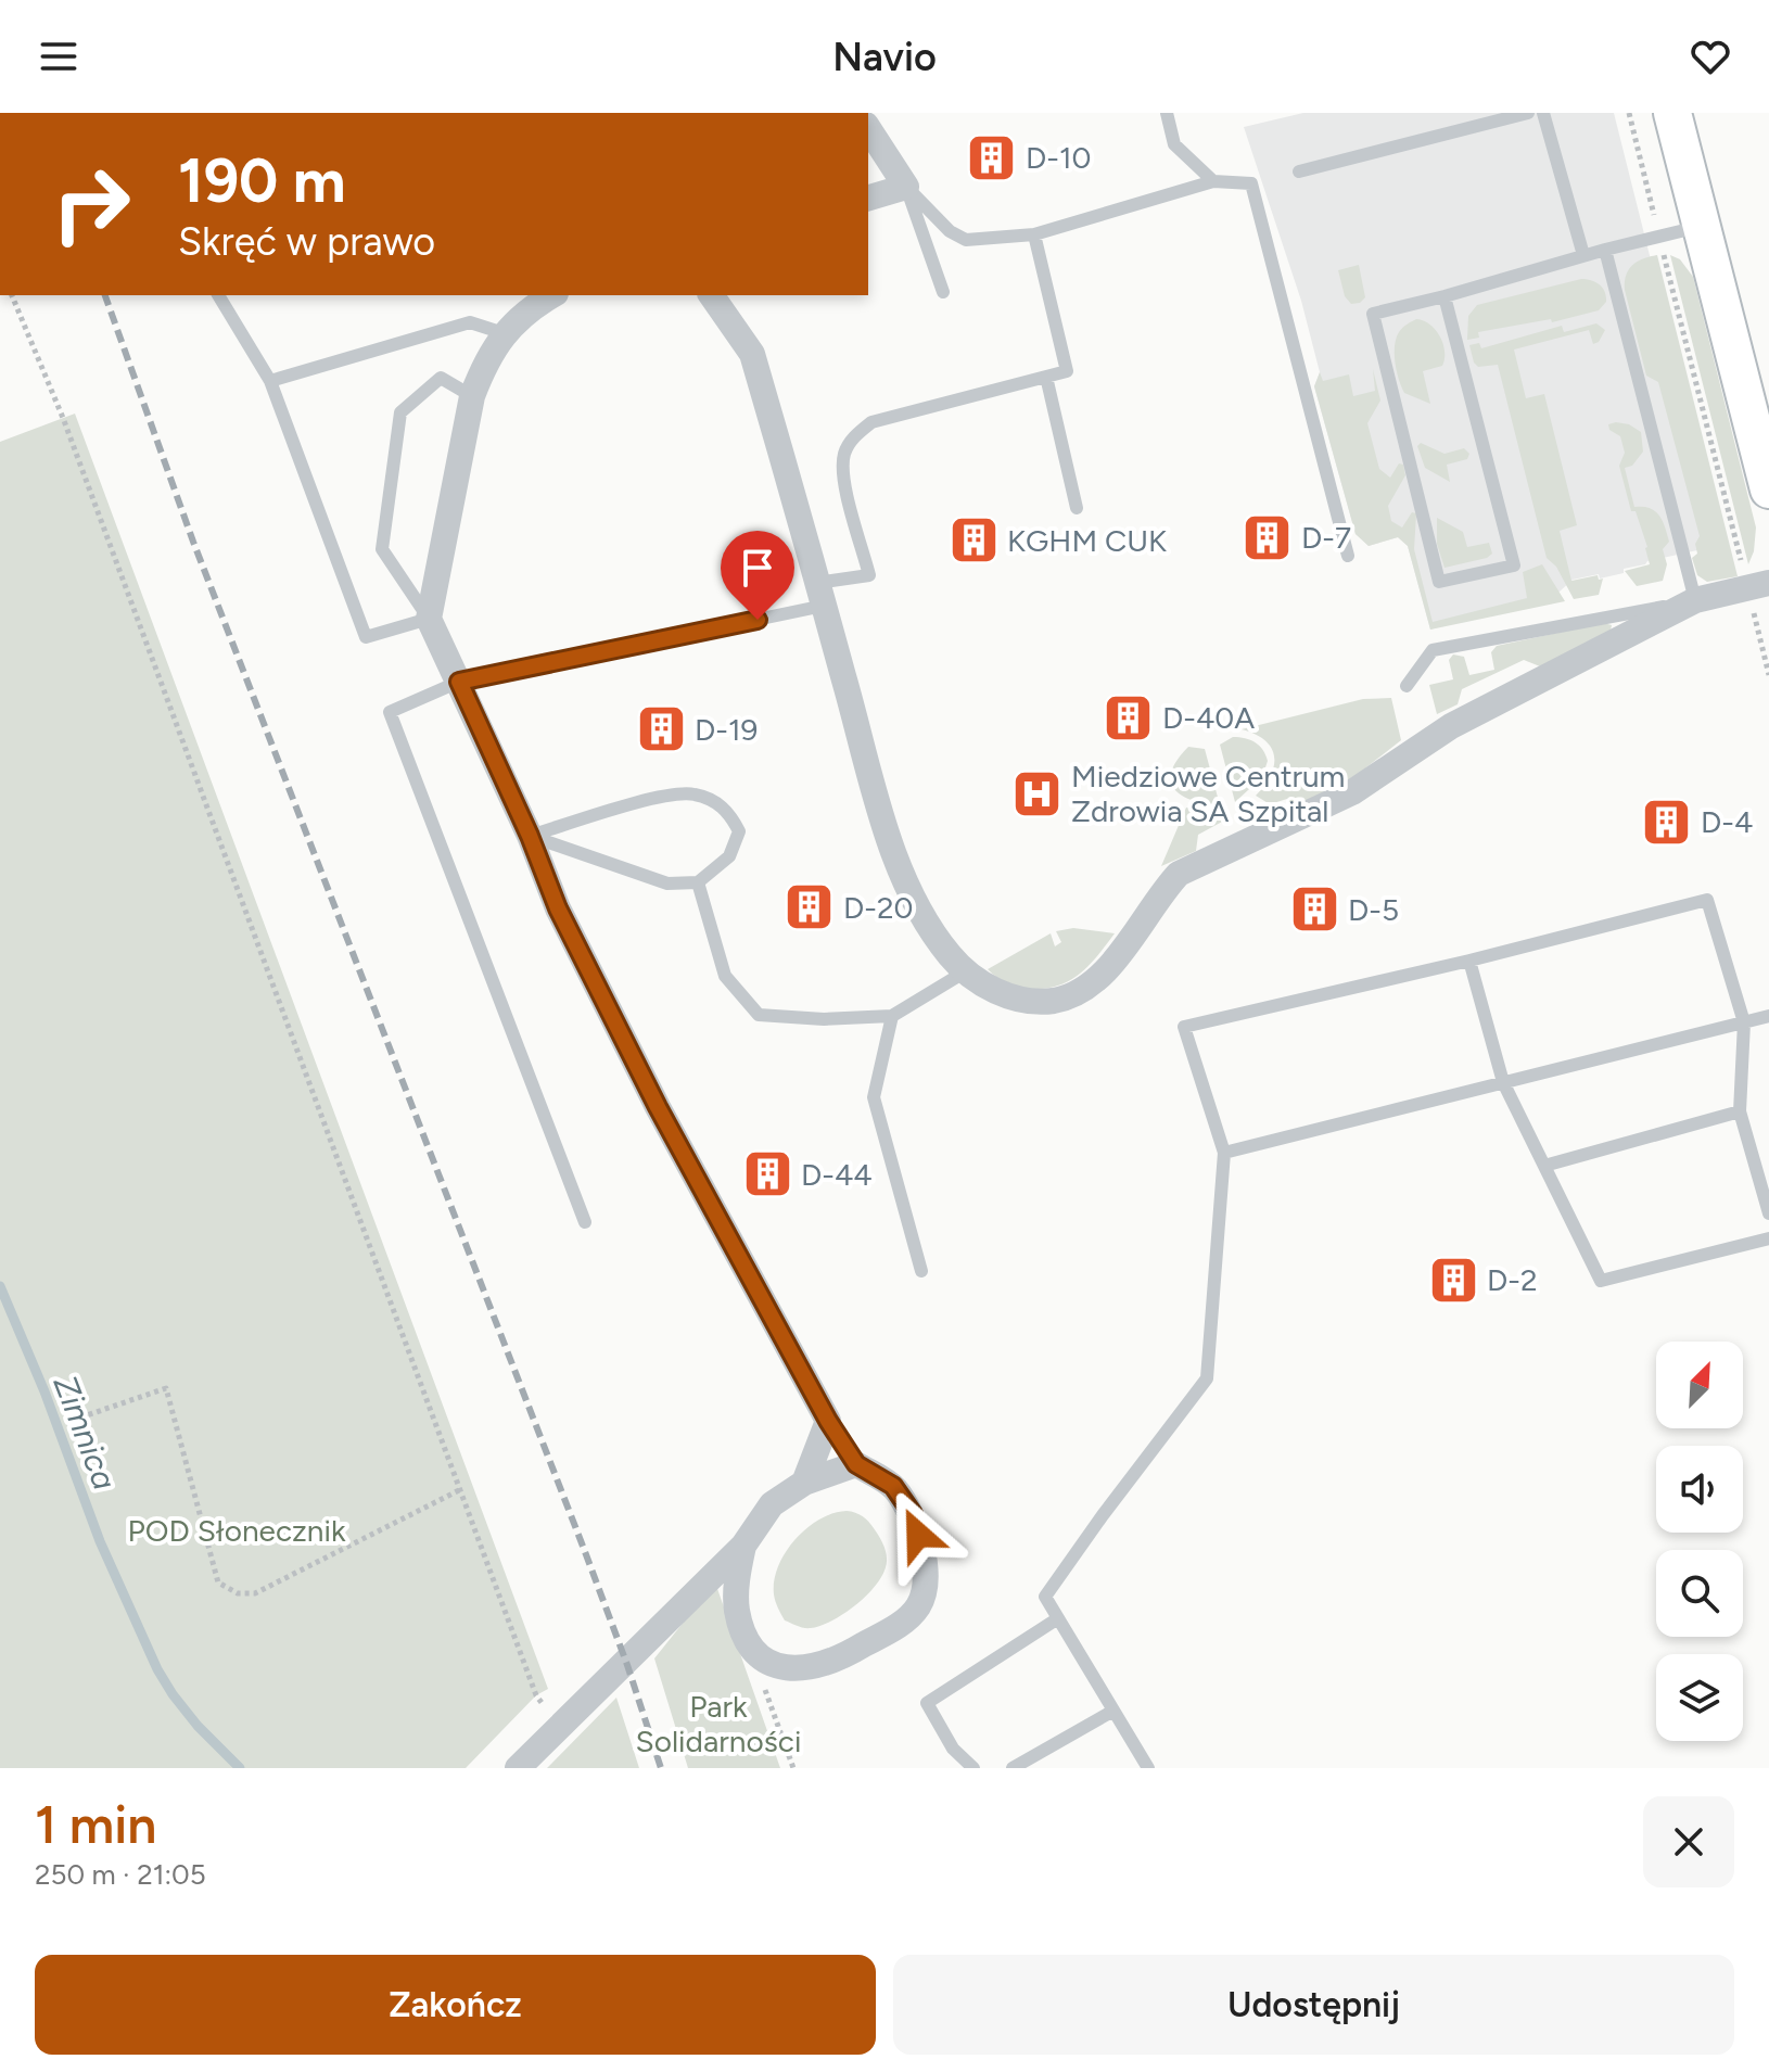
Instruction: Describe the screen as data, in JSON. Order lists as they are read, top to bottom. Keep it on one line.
{"water":["Zimnica"],"parks":["POD Słonecznik","Park Solidarności"],"places":{"building":["D-10","D-7","KGHM CUK","D-40A","D-19","D-4","D-20","D-5","D-44","D-2"],"hospital":["Miedziowe Centrum Zdrowia SA Szpital"]},"north":"top right","page":{"header":"Navio","turn":["190 m","Skręć w prawo"],"heading":["1 min","250 m · 21:05"],"buttons":["Zakończ","Udostępnij"]}}
